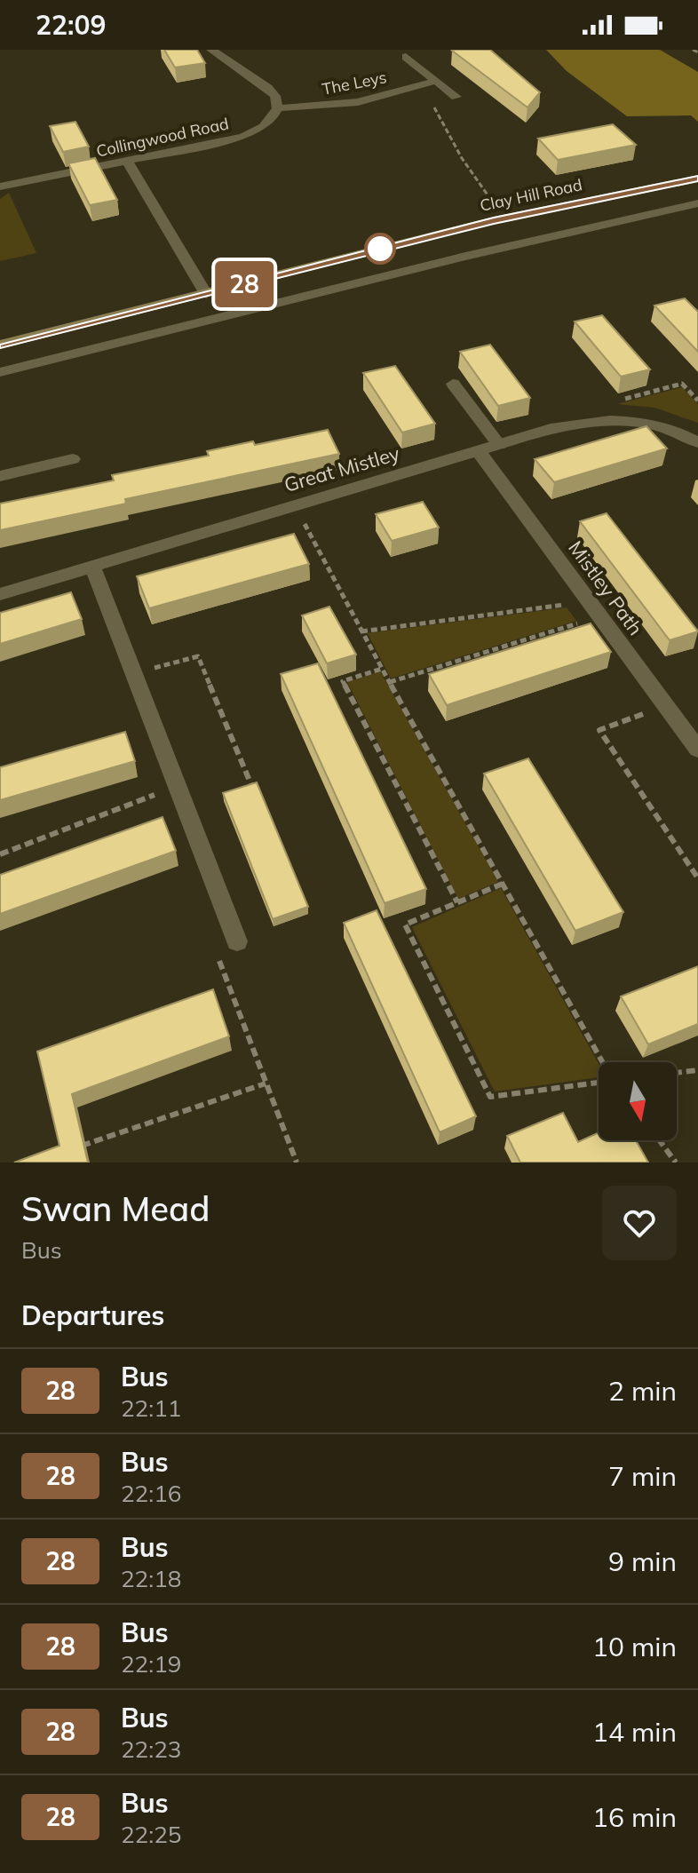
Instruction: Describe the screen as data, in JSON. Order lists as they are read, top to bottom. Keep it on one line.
{"streets":{"street":["The Leys","Collingwood Road","Clay Hill Road","Great Mistley","Mistley Path"]},"crossings":[["The Leys","Collingwood Road"],["Great Mistley","Mistley Path"]],"lines":["bus line 28"],"north":"bottom","page":{"status":"22:09","on_map":"28","heading":[["Swan Mead","Bus"],"Departures"],"list":[{"mark":"28","name":"Bus","note":"22:11","value":"2 min"},{"mark":"28","name":"Bus","note":"22:16","value":"7 min"},{"mark":"28","name":"Bus","note":"22:18","value":"9 min"},{"mark":"28","name":"Bus","note":"22:19","value":"10 min"},{"mark":"28","name":"Bus","note":"22:23","value":"14 min"},{"mark":"28","name":"Bus","note":"22:25","value":"16 min"}]}}
